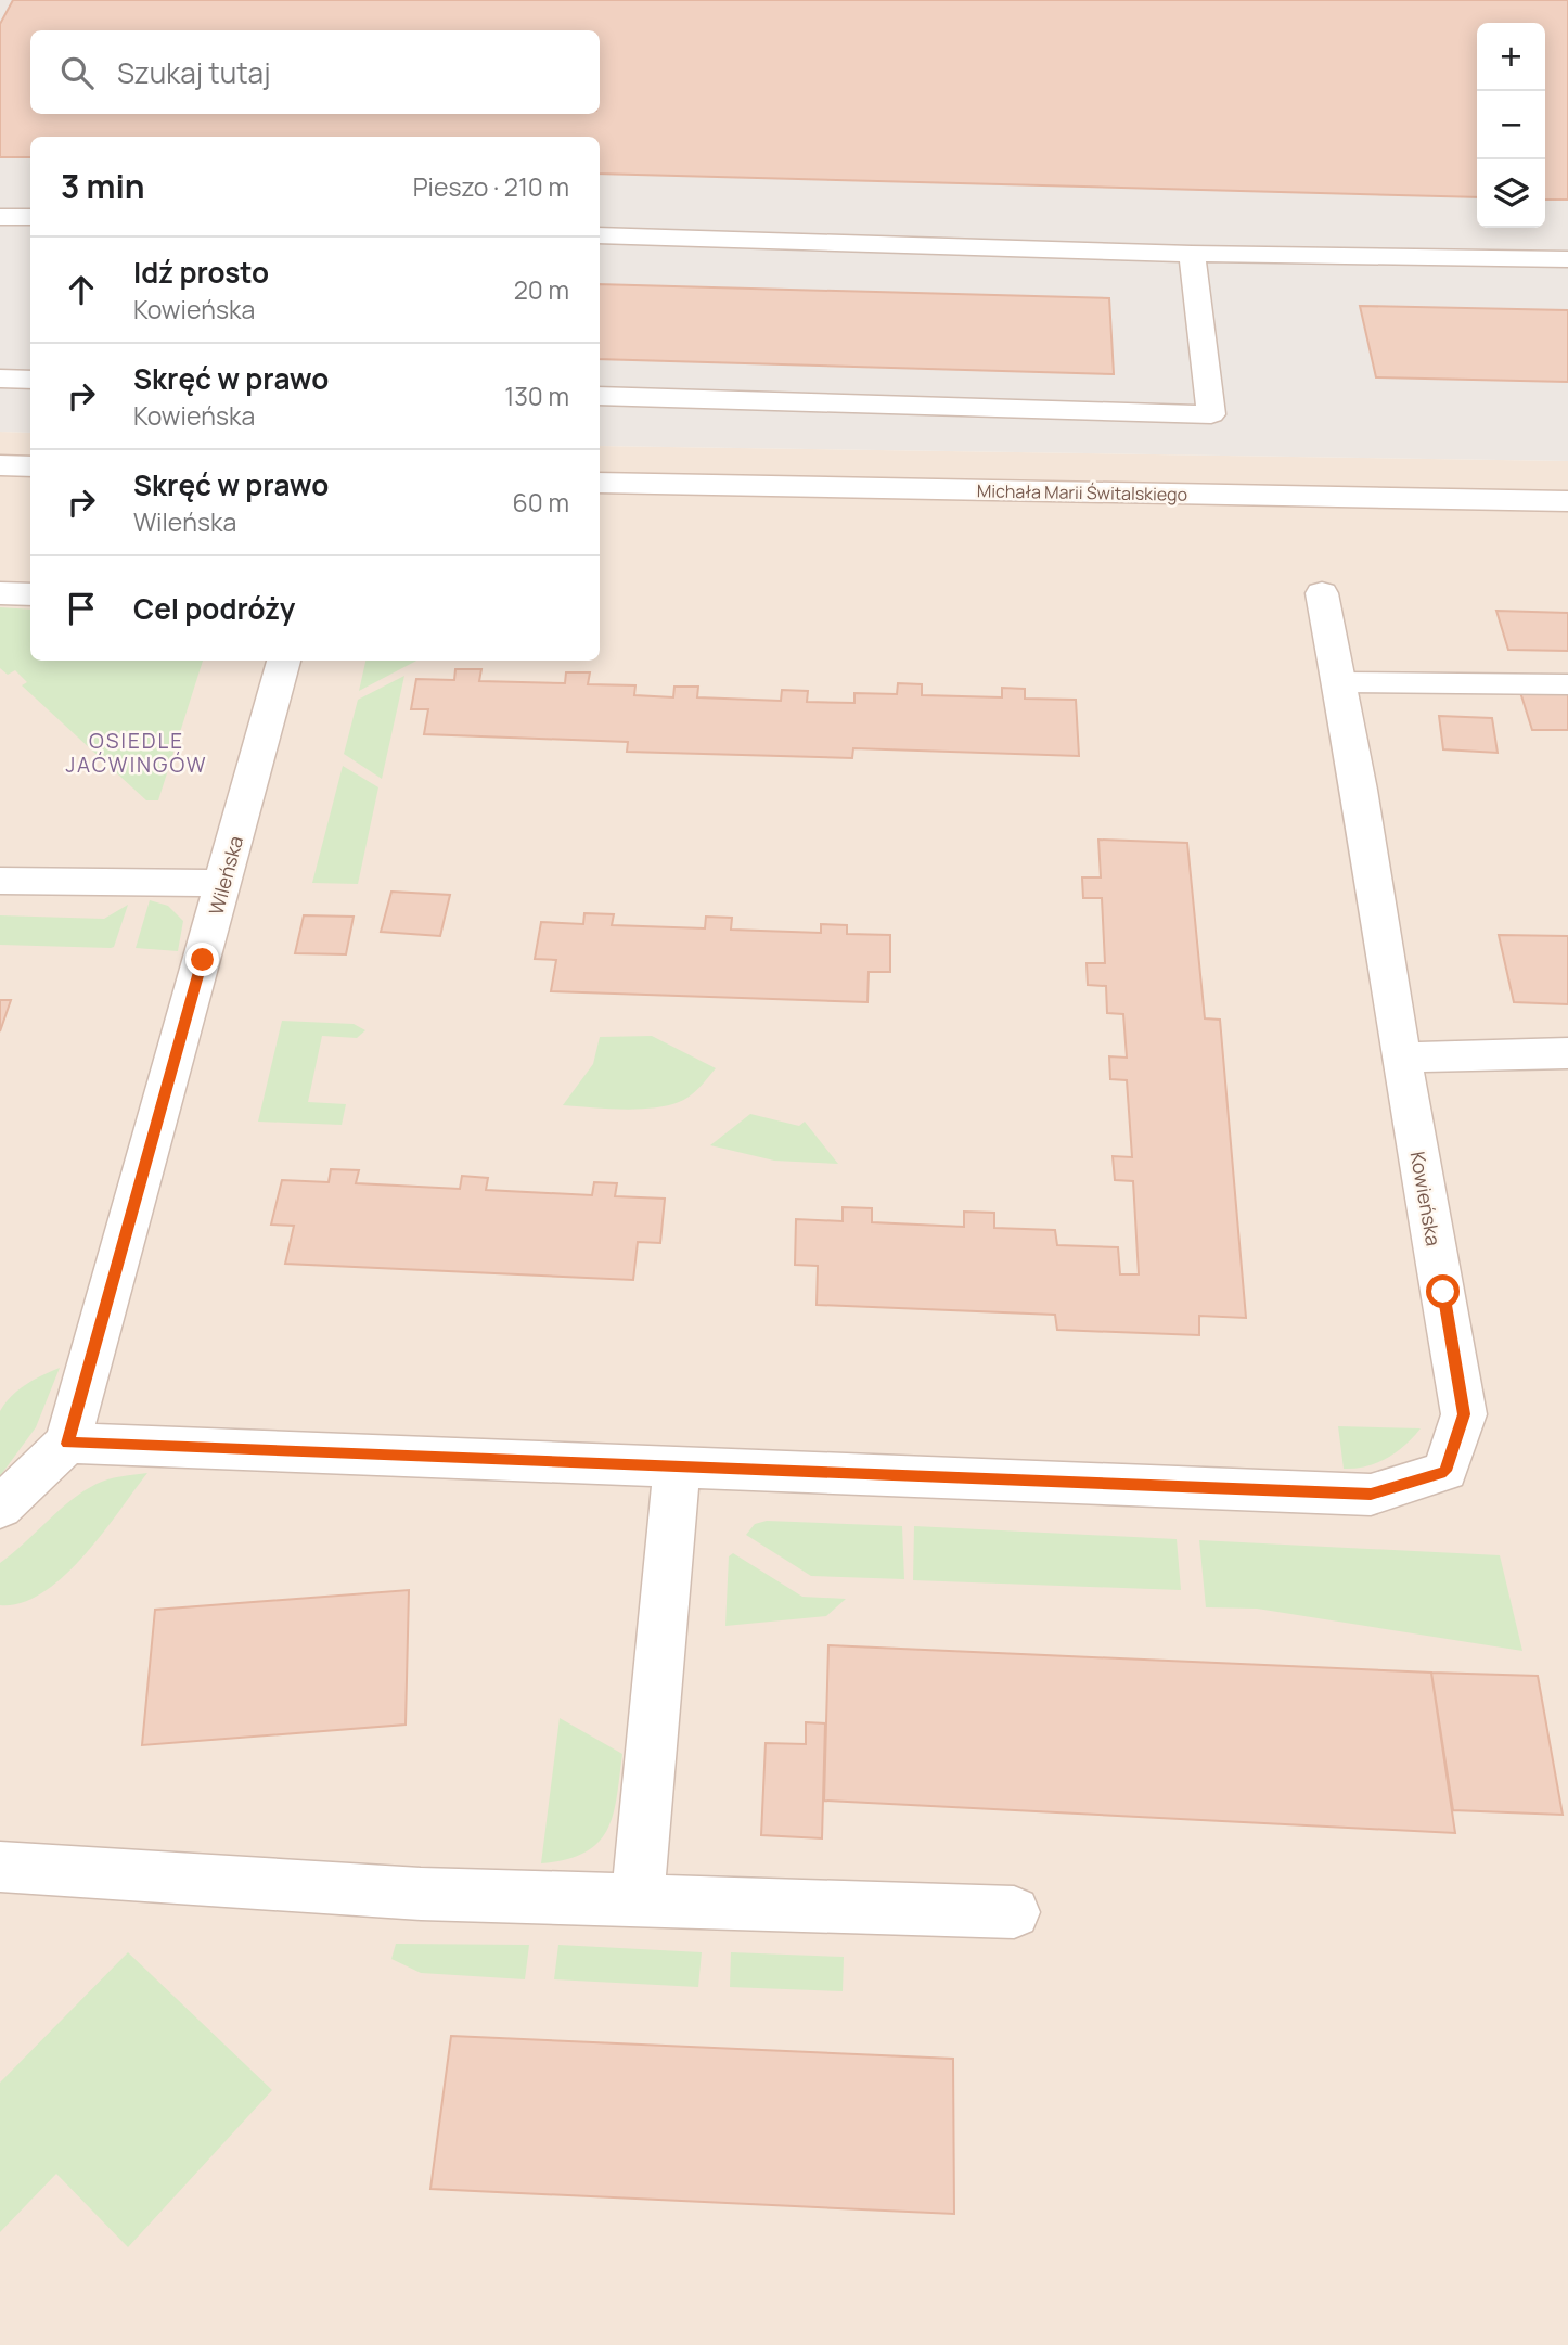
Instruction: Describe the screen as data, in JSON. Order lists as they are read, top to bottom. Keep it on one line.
{"streets":{"street":["Michała Marii Świtalskiego","Wileńska","Kowieńska"]},"crossings":[["Wileńska","Kowieńska"]],"districts":["OSIEDLE JAĆWINGÓW"],"page":{"map_buttons":["+","−"],"search":"Szukaj tutaj","heading":["3 min","Pieszo · 210 m"],"list":[["Idź prosto","Kowieńska","20 m"],["Skręć w prawo","Kowieńska","130 m"],["Skręć w prawo","Wileńska","60 m"],"Cel podróży"]}}
